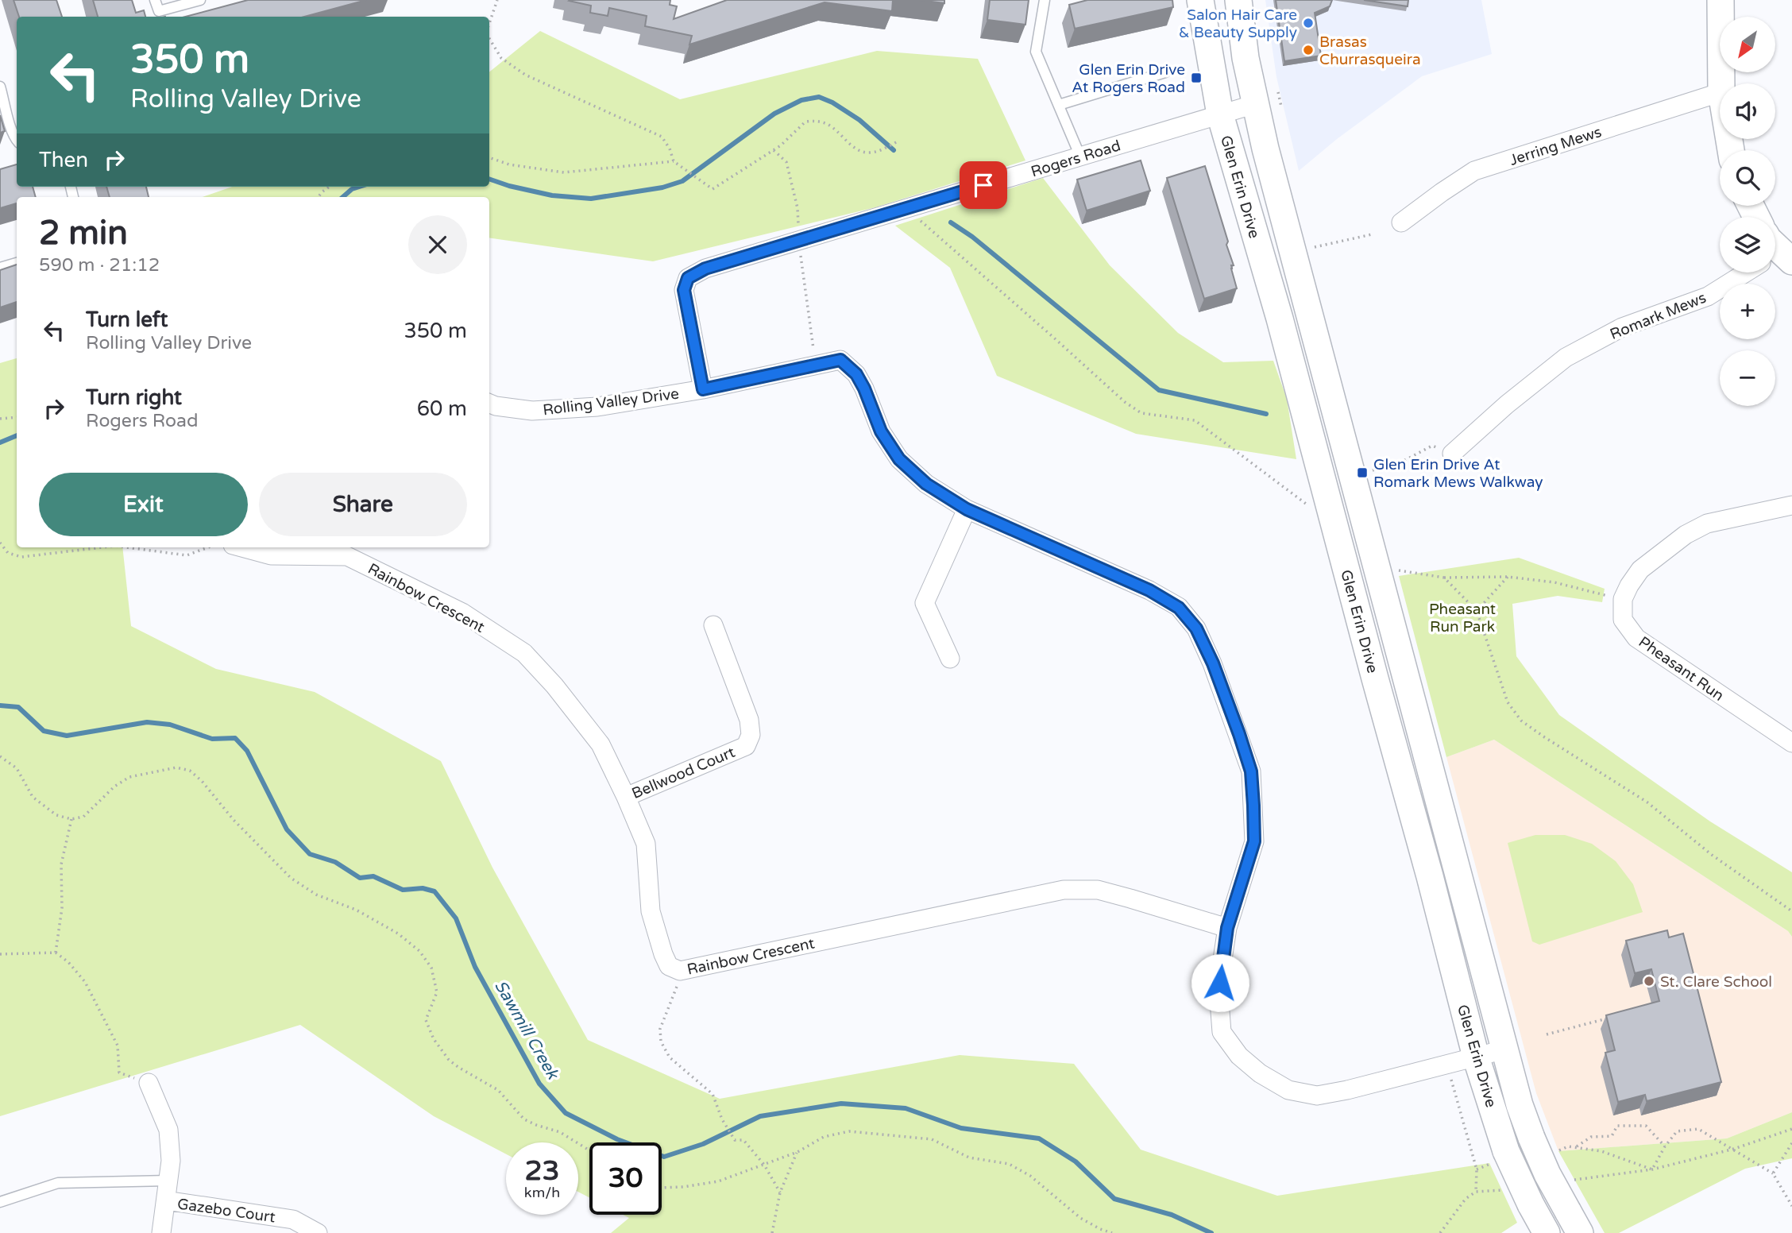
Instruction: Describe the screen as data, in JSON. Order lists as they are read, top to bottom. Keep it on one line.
{"streets":{"street":["Jerring Mews","Rogers Road","Glen Erin Drive","Romark Mews","Rolling Valley Drive","Rainbow Crescent","Pheasant Run","Bellwood Court","Gazebo Court"]},"crossings":[["Rogers Road","Glen Erin Drive"],["Rogers Road","Rolling Valley Drive"],["Glen Erin Drive","Rolling Valley Drive"],["Rolling Valley Drive","Rainbow Crescent"],["Rainbow Crescent","Bellwood Court"]],"water":["Sawmill Creek"],"parks":["Pheasant Run Park"],"places":{"other":["Salon Hair Care & Beauty Supply","Brasas Churrasqueira","St. Clare School"],"transit":["Glen Erin Drive At Rogers Road","Glen Erin Drive At Romark Mews Walkway"]},"north":"bottom left","page":{"map_buttons":["+","−"],"turn":["350 m","Rolling Valley Drive"],"then":"Then","heading":["2 min","590 m · 21:12"],"list":[{"name":"Turn left","note":"Rolling Valley Drive","value":"350 m"},{"name":"Turn right","note":"Rogers Road","value":"60 m"}],"buttons":["Exit","Share"],"speed":"23 km/h","limit":"30"}}
